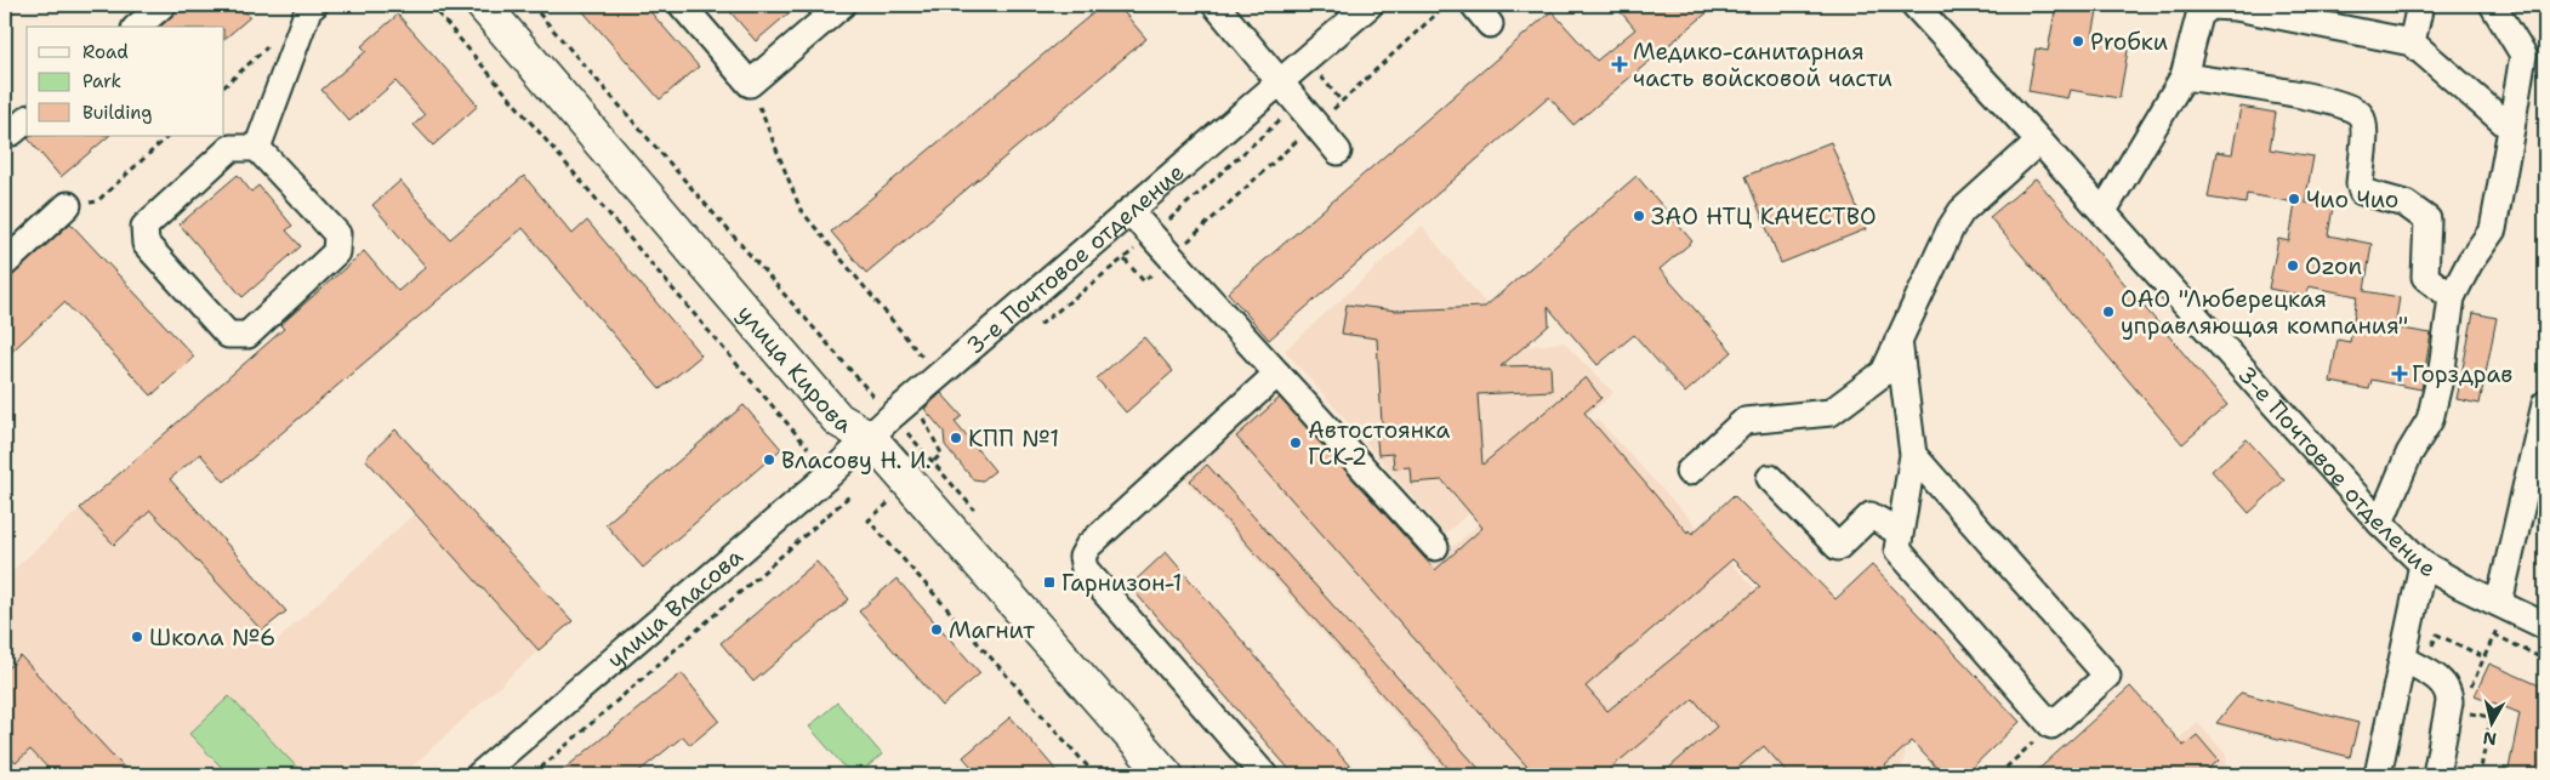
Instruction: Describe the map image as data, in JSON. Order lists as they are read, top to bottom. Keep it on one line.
{"streets":{"main road":["улица Кирова"],"street":["3-е Почтовое отделение","улица Власова"]},"crossings":[["3-е Почтовое отделение","улица Кирова"],["3-е Почтовое отделение","улица Власова"],["улица Кирова","улица Власова"]],"places":{"other":["Proбки","Чио Чио","ЗАО НТЦ КАЧЕСТВО","Ozon","ОАО \"Люберецкая управляющая компания\"","КПП №1","Автостоянка ГСК-2","Власову Н. И.","Магнит","Школа №6"],"health":["Медико-санитарная часть войсковой части","Горздрав"],"transit":["Гарнизон-1"]},"legend":["Road","Park","Building"],"north":"bottom"}
